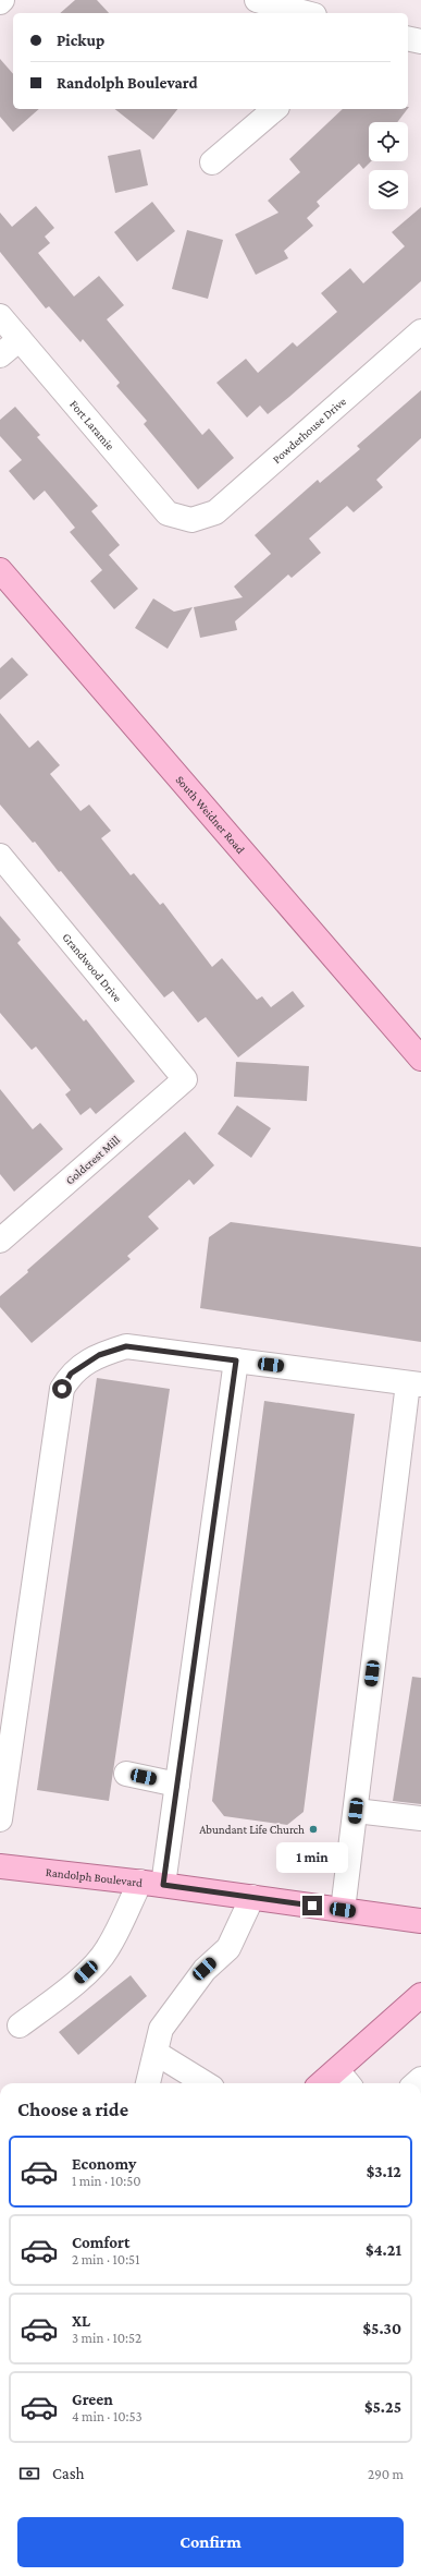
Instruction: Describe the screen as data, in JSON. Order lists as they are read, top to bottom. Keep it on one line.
{"streets":{"main road":["South Weidner Road","Randolph Boulevard"],"street":["Fort Laramie","Powderhouse Drive","Grandwood Drive","Goldcrest Mill"]},"crossings":[["Fort Laramie","Powderhouse Drive"],["Grandwood Drive","Goldcrest Mill"]],"places":["Abundant Life Church"],"page":{"banner":["Pickup","Randolph Boulevard"],"bubble":"1 min","heading":"Choose a ride","list":[{"name":"Economy","note":"1 min · 10:50","value":"$3.12"},{"name":"Comfort","note":"2 min · 10:51","value":"$4.21"},{"name":"XL","note":"3 min · 10:52","value":"$5.30"},{"name":"Green","note":"4 min · 10:53","value":"$5.25"}],"pay":["Cash","290 m"],"buttons":"Confirm"}}
